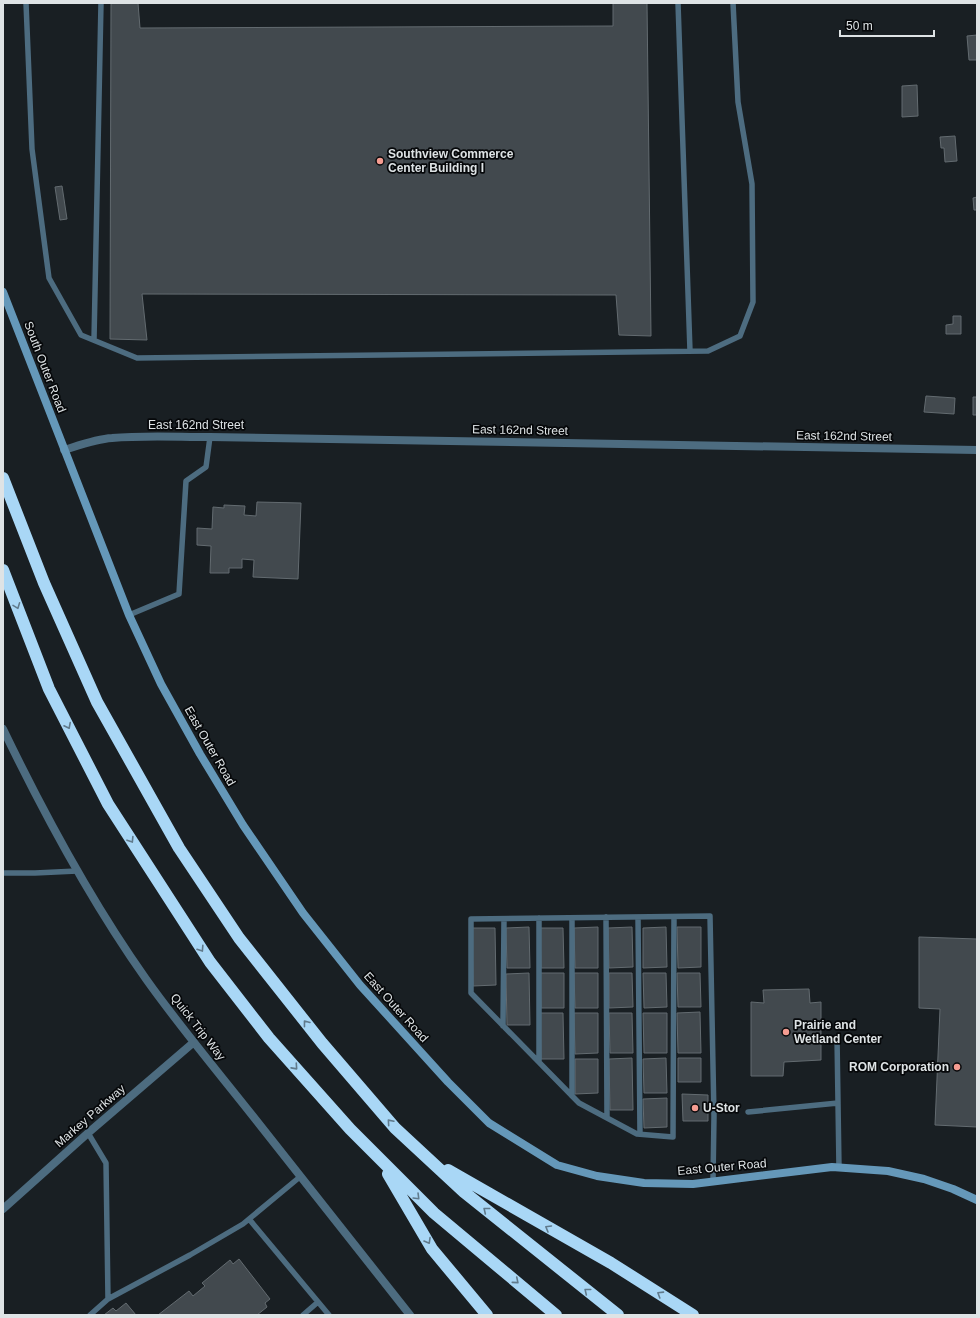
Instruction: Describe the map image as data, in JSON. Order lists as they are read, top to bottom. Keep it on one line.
{"streets":{"street":["South Outer Road","East 162nd Street","East Outer Road","Quick Trip Way","Markey Parkway"]},"crossings":[["South Outer Road","East 162nd Street"],["South Outer Road","East Outer Road"],["East 162nd Street","East Outer Road"],["Quick Trip Way","Markey Parkway"]],"places":["Southview Commerce Center Building I","Prairie and Wetland Center","ROM Corporation","U-Stor"],"scale_bar":"50 m"}
